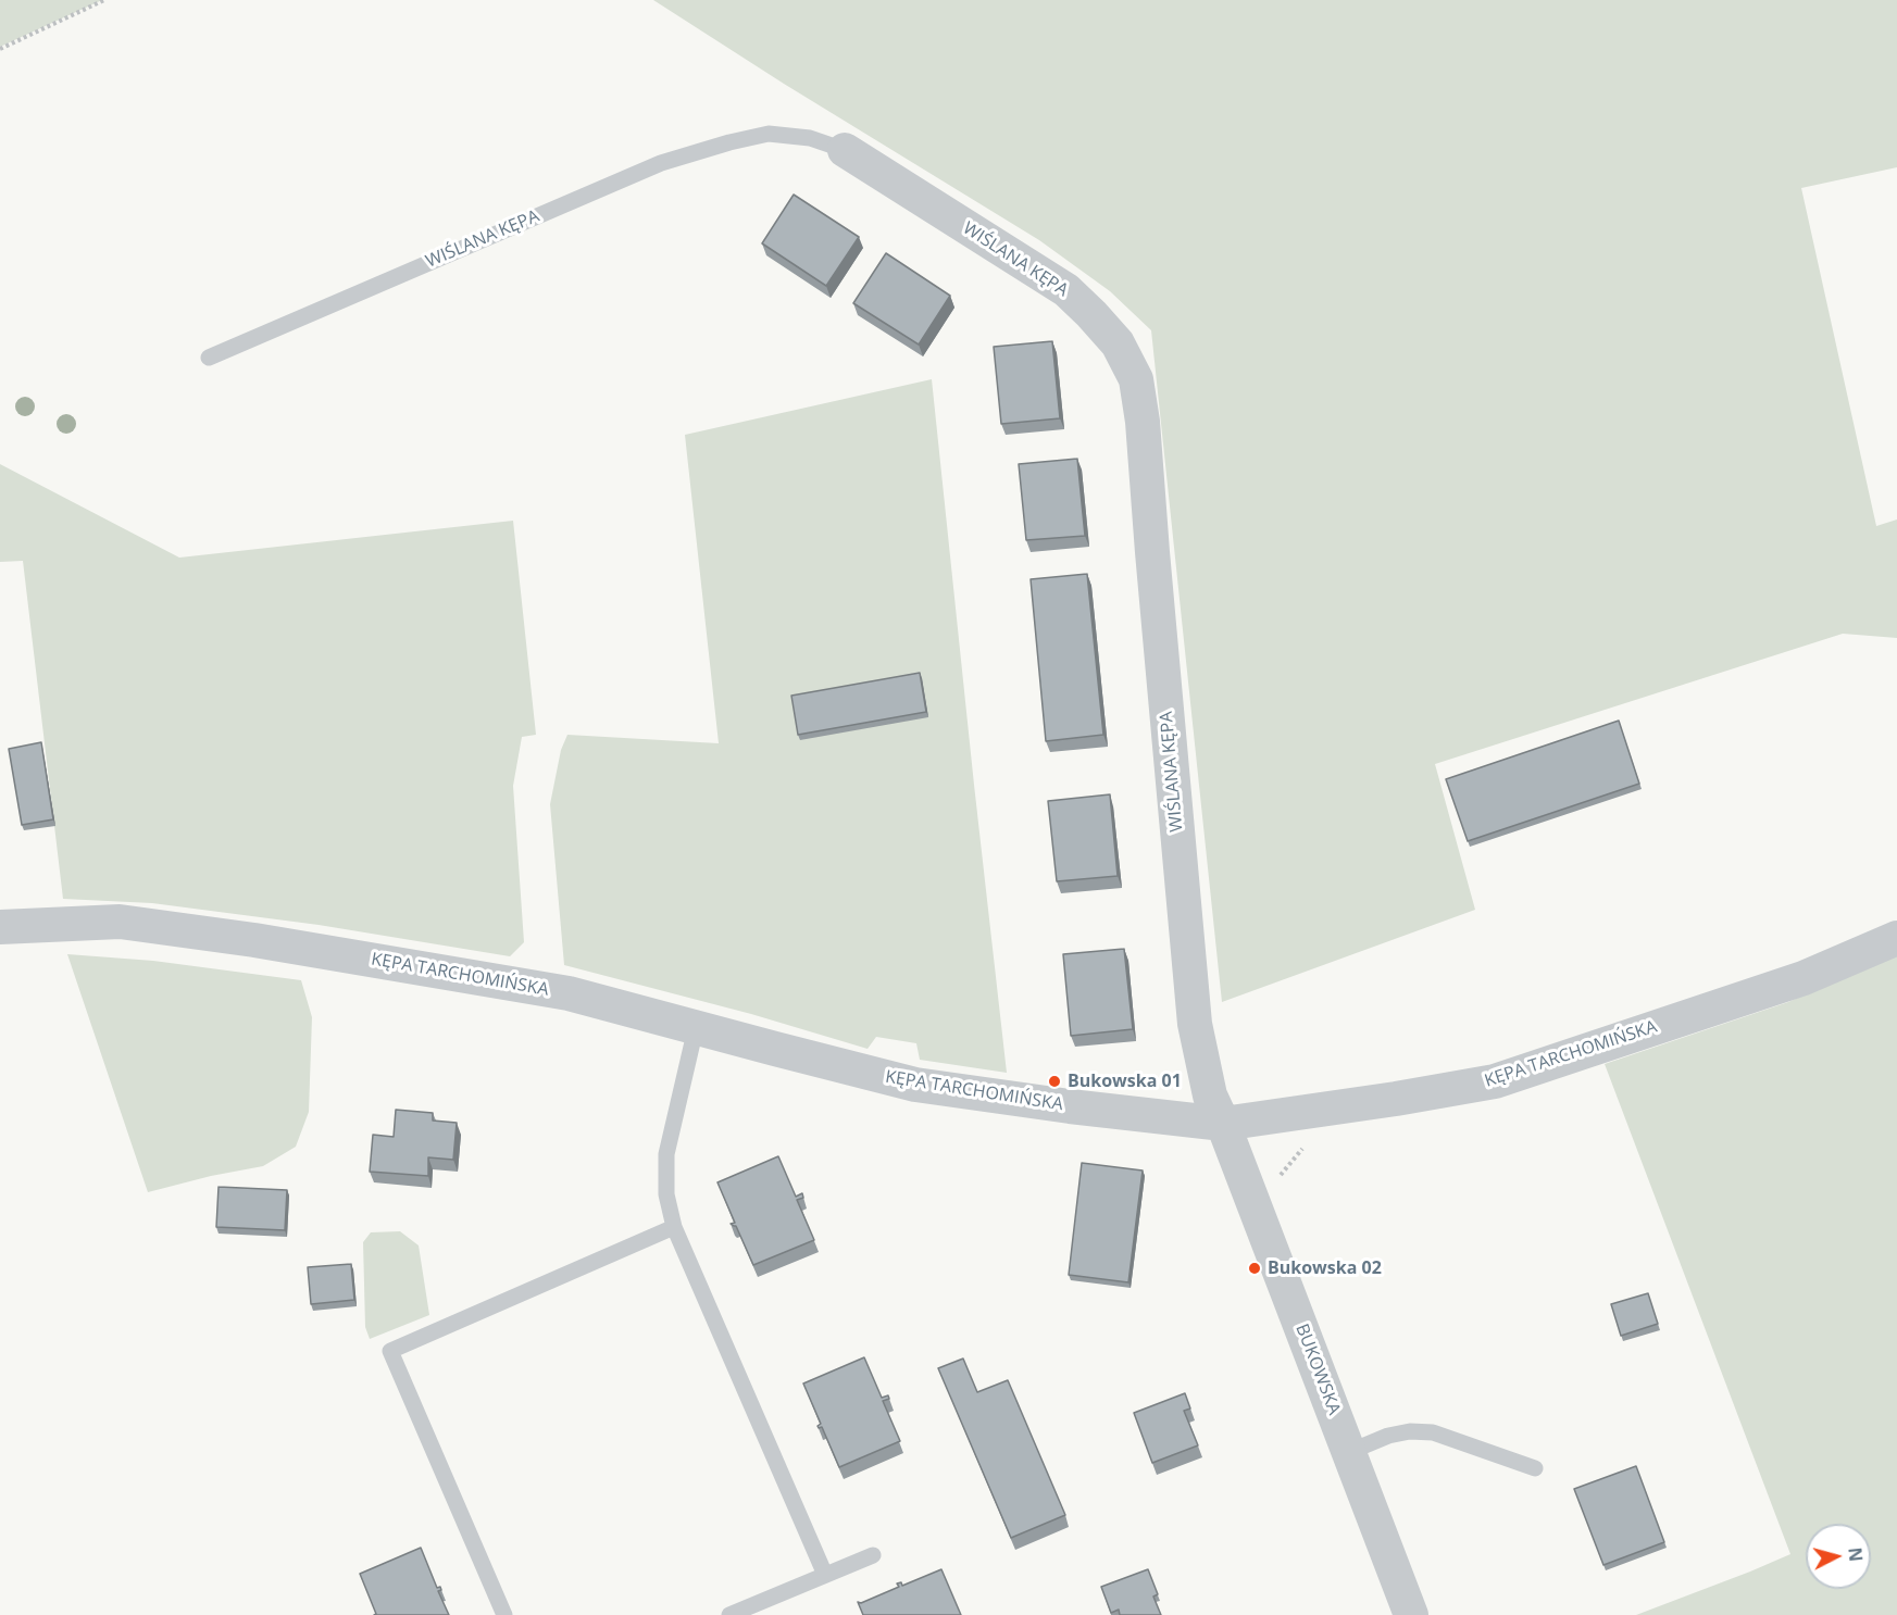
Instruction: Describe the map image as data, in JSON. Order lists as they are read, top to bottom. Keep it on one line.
{"streets":{"street":["WIŚLANA KĘPA","KĘPA TARCHOMIŃSKA","BUKOWSKA"]},"crossings":[["WIŚLANA KĘPA","KĘPA TARCHOMIŃSKA"],["WIŚLANA KĘPA","BUKOWSKA"],["KĘPA TARCHOMIŃSKA","BUKOWSKA"]],"places":["Bukowska 01","Bukowska 02"],"north":"right"}
